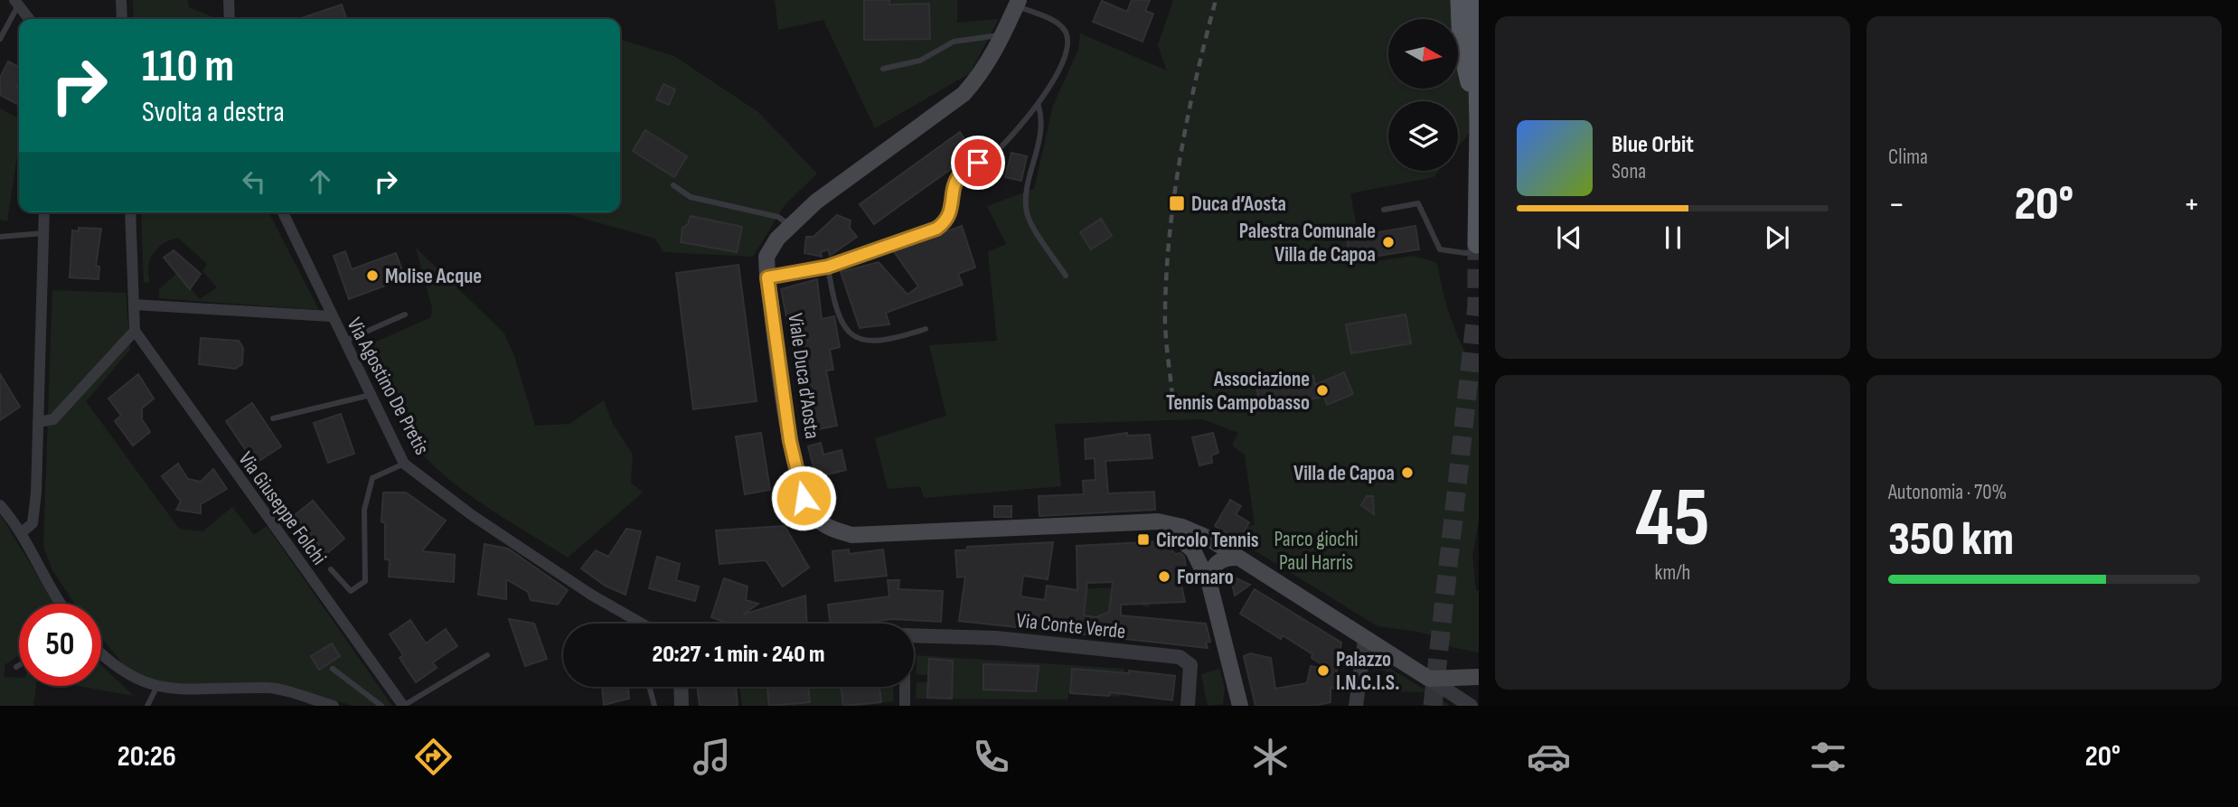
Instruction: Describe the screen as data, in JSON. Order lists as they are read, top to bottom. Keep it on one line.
{"streets":{"main road":["Viale Duca d'Aosta"],"street":["Via Agostino De Pretis","Via Giuseppe Folchi","Via Conte Verde"]},"parks":["Parco giochi Paul Harris"],"places":{"transit":["Duca d’Aosta","Circolo Tennis"],"other":["Palestra Comunale Villa de Capoa","Molise Acque","Associazione Tennis Campobasso","Villa de Capoa","Fornaro","Palazzo I.N.C.I.S."]},"north":"right","page":{"tile":["Clima",["45","km/h"],["Autonomia · 70%","350 km"]],"turn":["110 m","Svolta a destra"],"song":["Blue Orbit","Sona"],"heat":["−","20°","+"],"limit":"50","trip":"20:27 · 1 min · 240 m","tabs":["20:26","20°"]}}
